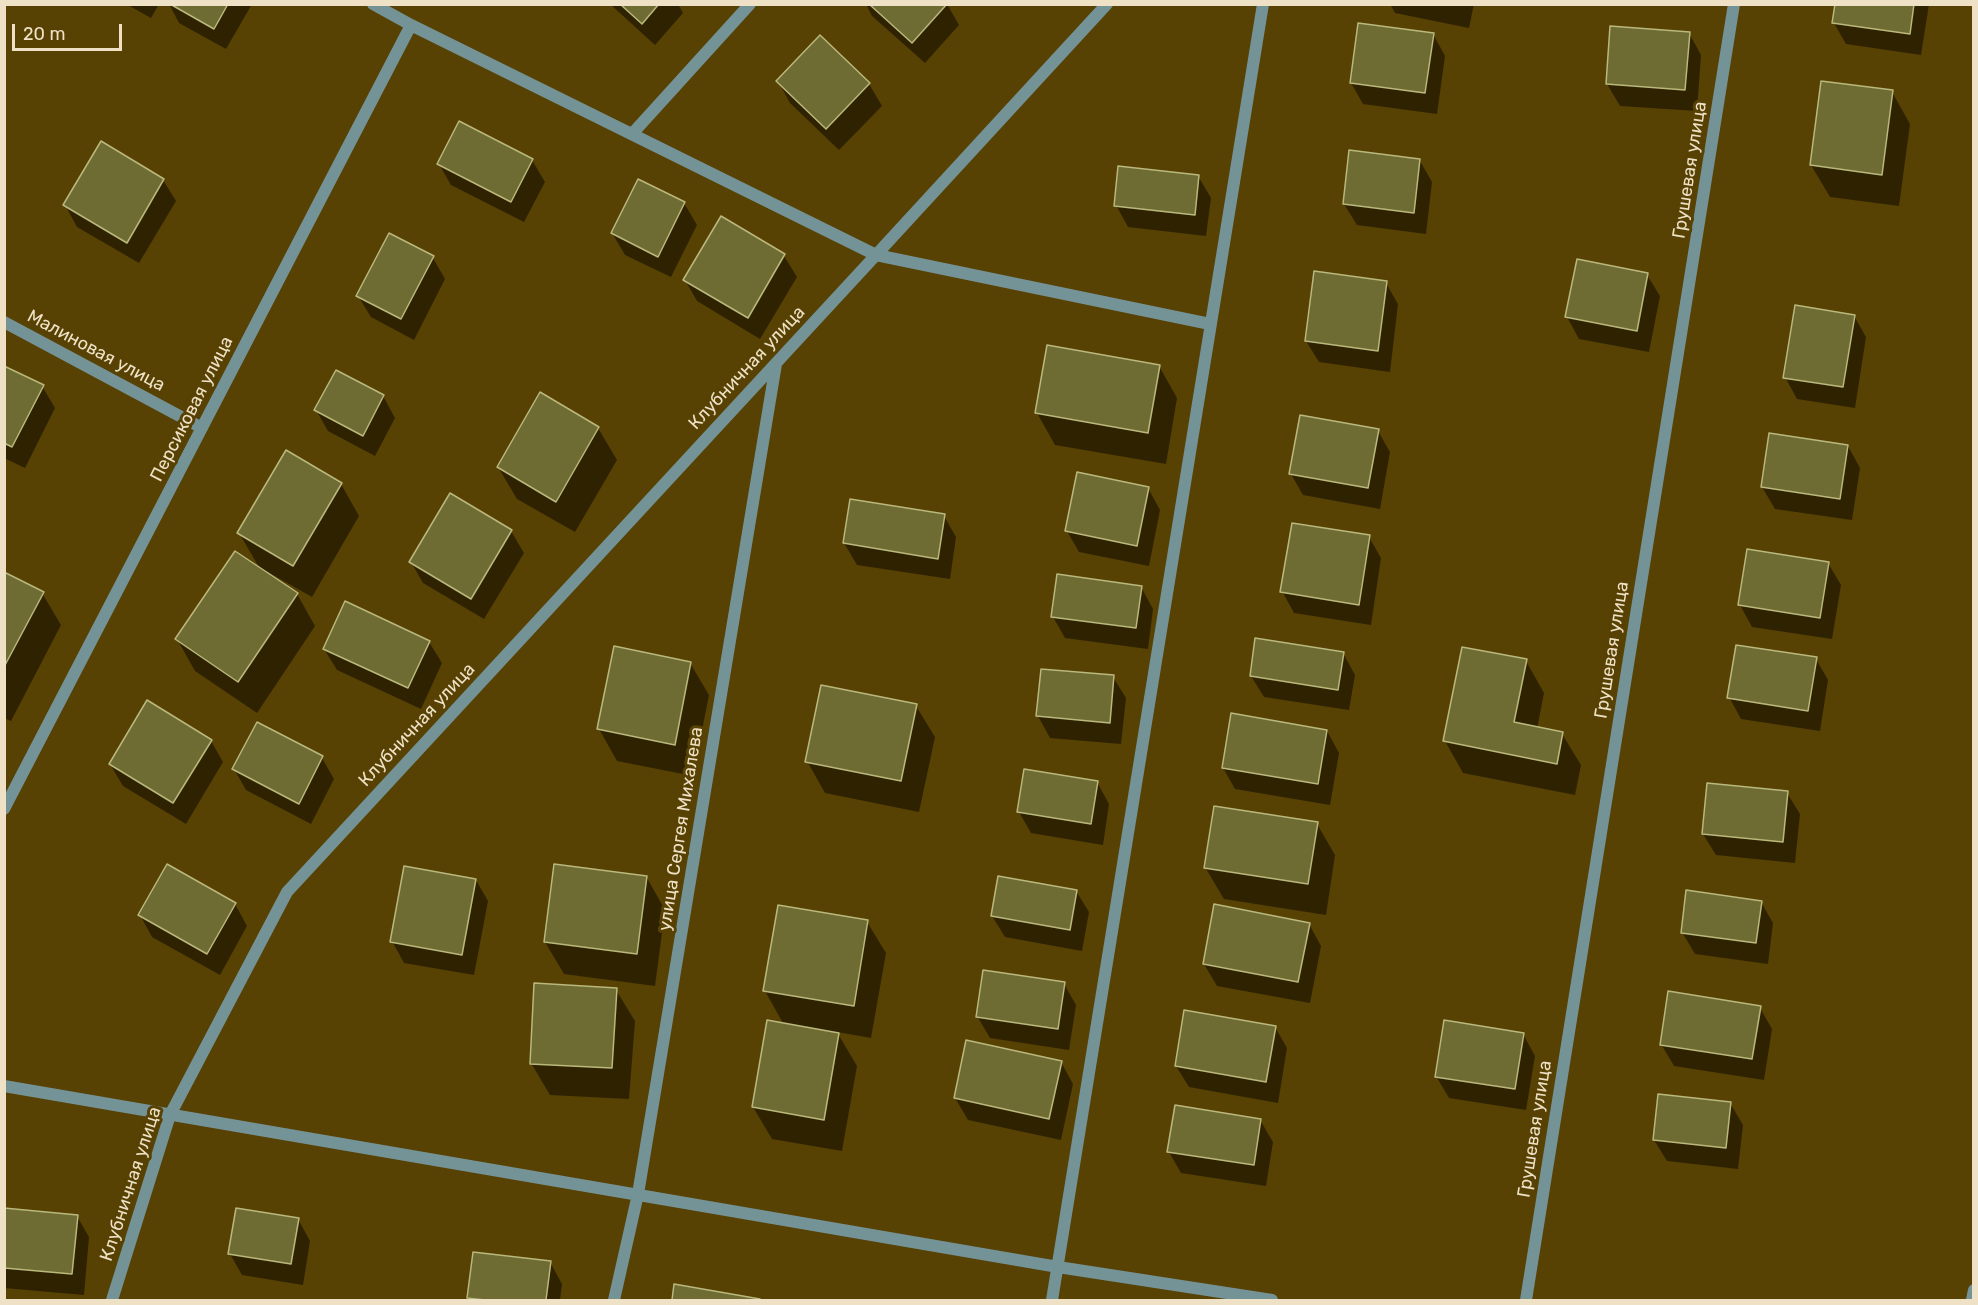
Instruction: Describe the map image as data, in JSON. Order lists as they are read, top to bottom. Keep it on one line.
{"streets":{"street":["Грушевая улица","Малиновая улица","Клубничная улица","Персиковая улица","улица Сергея Михалева"]},"crossings":[["Малиновая улица","Персиковая улица"],["Клубничная улица","улица Сергея Михалева"]],"scale_bar":"20 m"}
